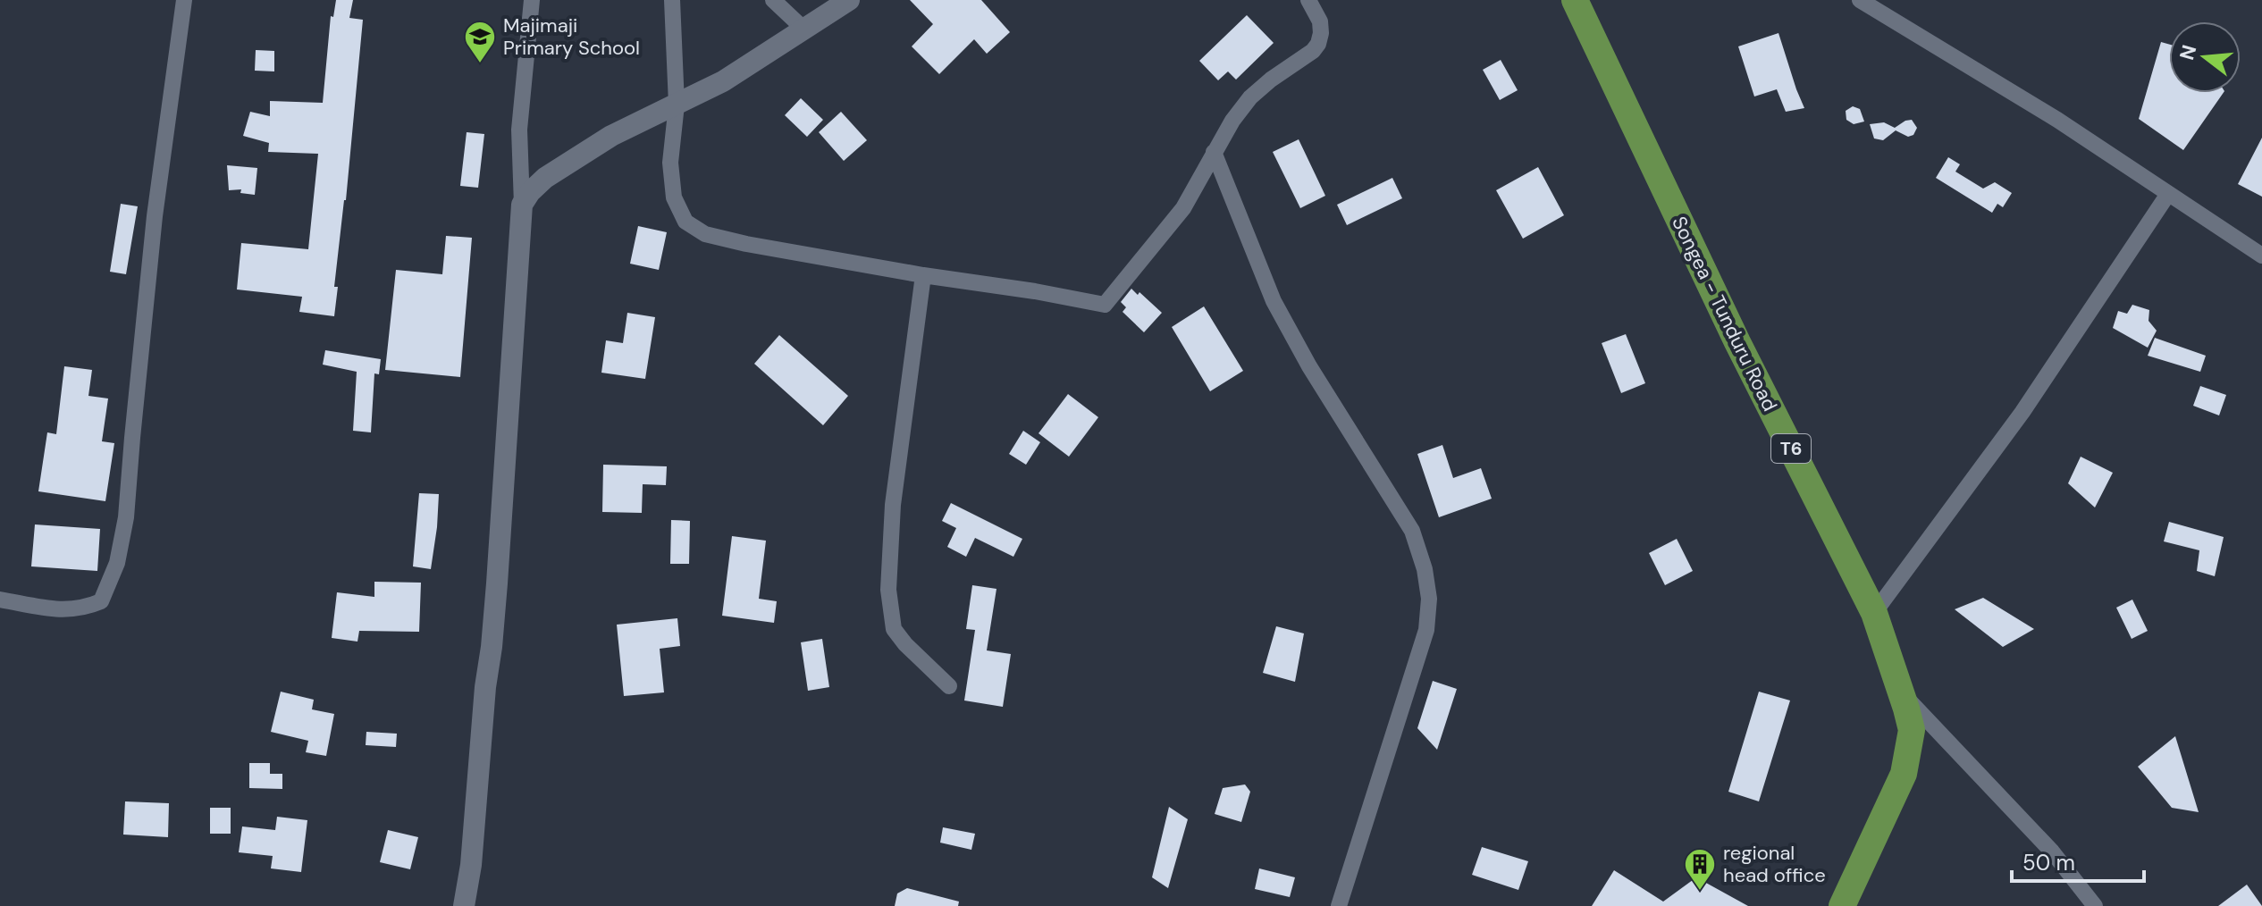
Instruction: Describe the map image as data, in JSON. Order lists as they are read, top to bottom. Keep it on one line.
{"streets":{"highway":["Songea - Tunduru Road","T6"]},"places":{"school or university":["Majimaji Primary School"],"building":["regional head office"]},"scale_bar":"50 m","north":"left"}
